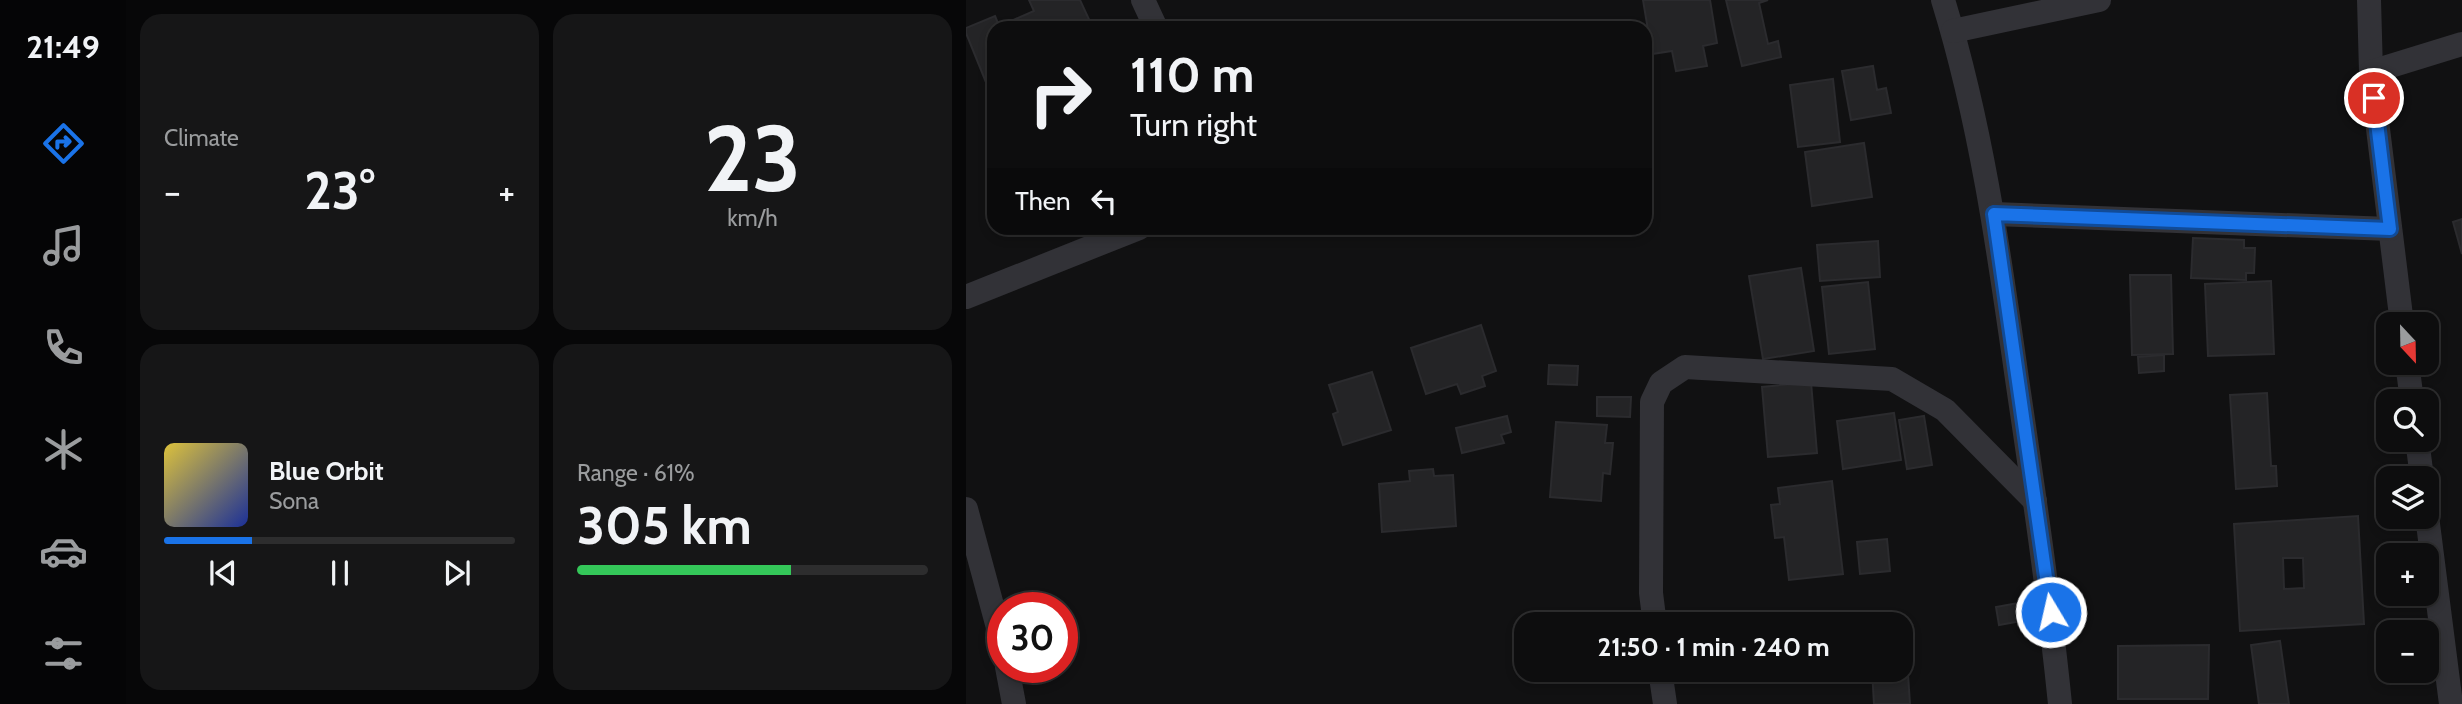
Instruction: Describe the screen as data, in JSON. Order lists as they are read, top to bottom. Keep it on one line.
{"north":"bottom","page":{"tabs":"21:49","tile":["Climate",["23","km/h"],["Range · 61%","305 km"]],"turn":["110 m","Turn right"],"heat":["−","23°","+"],"then":"Then","map_buttons":["+","−"],"song":["Blue Orbit","Sona"],"limit":"30","trip":"21:50 · 1 min · 240 m"}}
